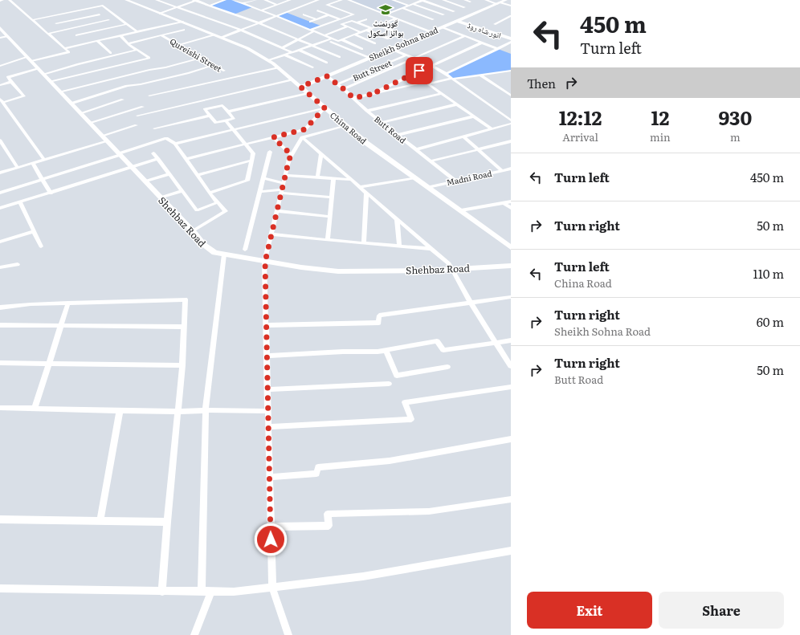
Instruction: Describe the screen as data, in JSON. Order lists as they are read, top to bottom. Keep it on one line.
{"streets":{"street":["انور شاہ روڈ","Sheikh Sohna Road","Qureishi Street","Butt Street","China Road","Butt Road","Madni Road","Shehbaz Road"]},"crossings":[["انور شاہ روڈ","Sheikh Sohna Road"],["Sheikh Sohna Road","China Road"],["Sheikh Sohna Road","Butt Road"],["Butt Street","Butt Road"],["China Road","Madni Road"],["Butt Road","Madni Road"]],"places":{"school or university":["گورنمنٹ بوائز اسکول"]},"page":{"turn":["450 m","Turn left"],"then":"Then","eta":["12:12","Arrival","12","min","930","m"],"list":[{"name":"Turn left","value":"450 m"},{"name":"Turn right","value":"50 m"},{"name":"Turn left","note":"China Road","value":"110 m"},{"name":"Turn right","note":"Sheikh Sohna Road","value":"60 m"},{"name":"Turn right","note":"Butt Road","value":"50 m"}],"buttons":["Exit","Share"]}}
